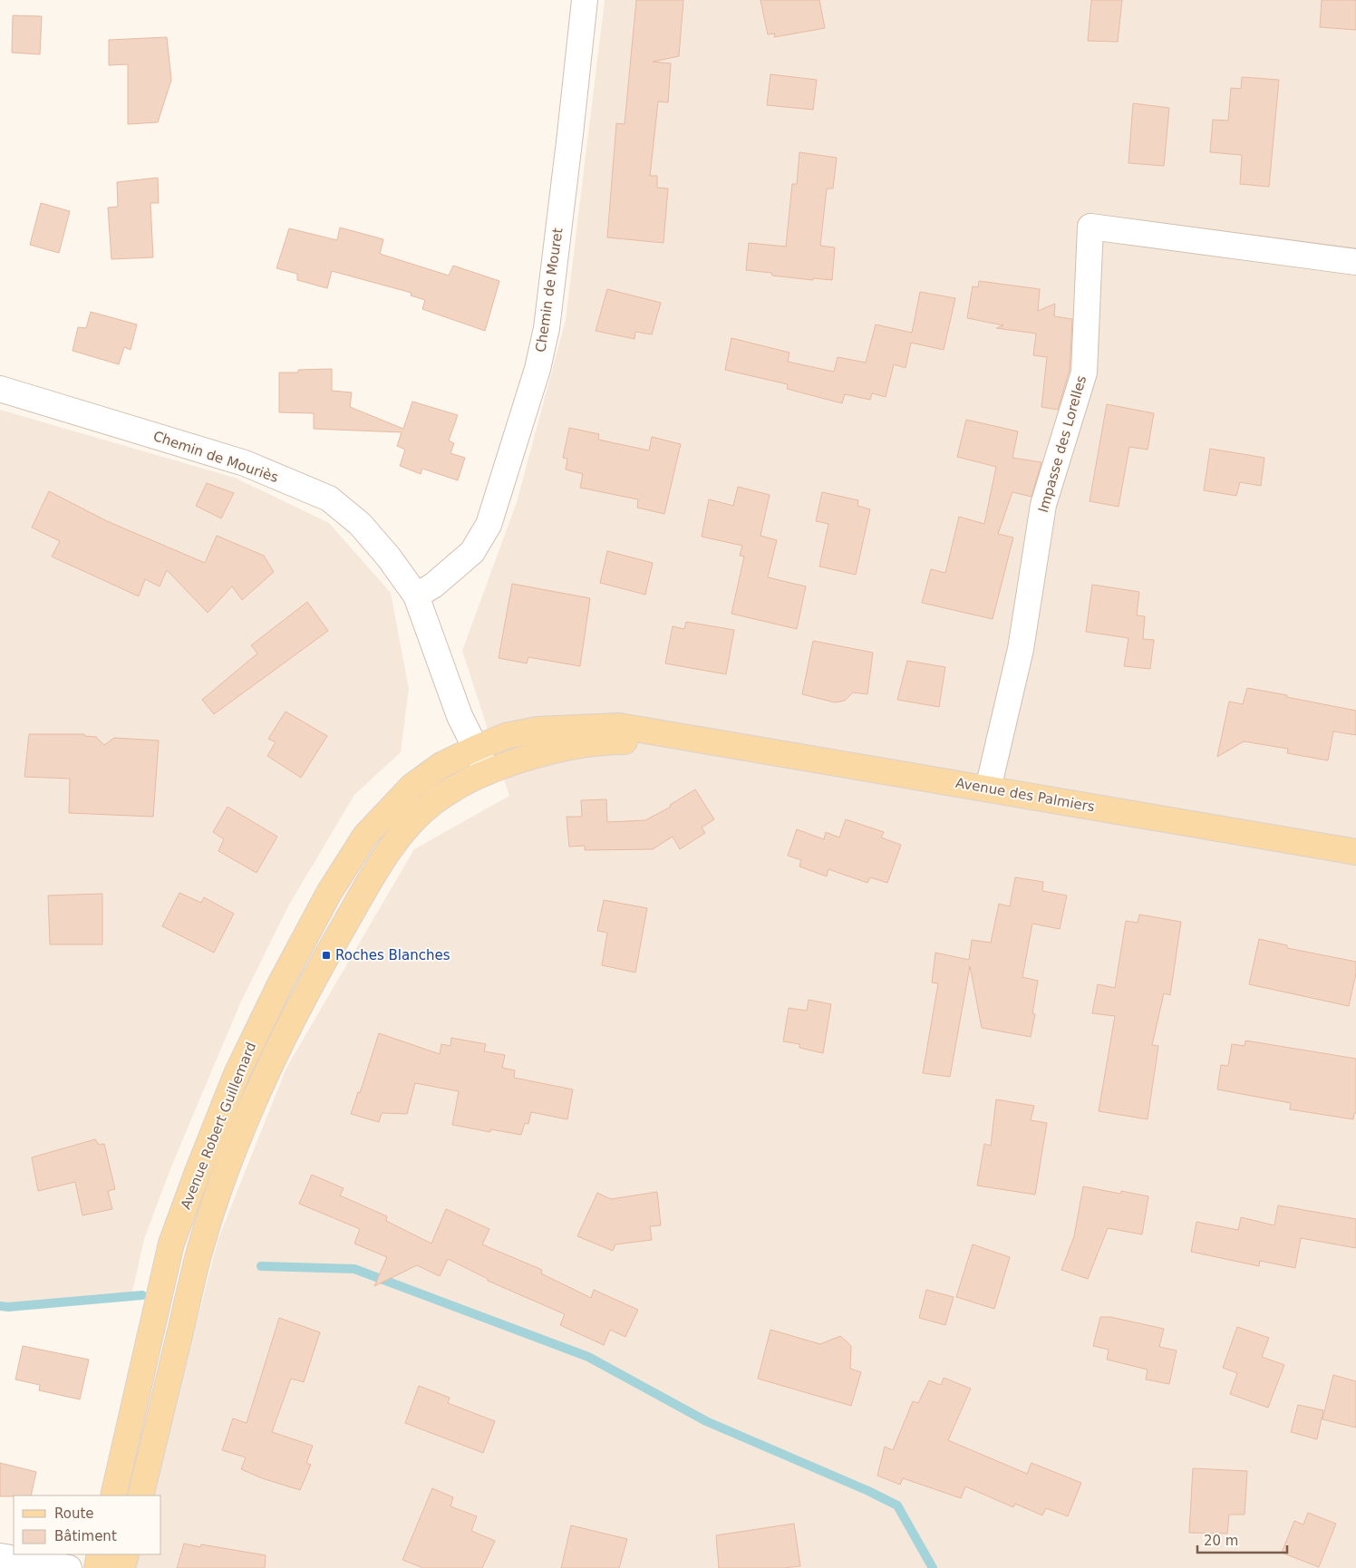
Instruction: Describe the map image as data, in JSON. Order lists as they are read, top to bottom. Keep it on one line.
{"streets":{"main road":["Avenue des Palmiers","Avenue Robert Guillemard"],"street":["Chemin de Mouret","Impasse des Lorelles","Chemin de Mouriès"]},"crossings":[["Chemin de Mouret","Chemin de Mouriès"],["Impasse des Lorelles","Avenue des Palmiers"],["Chemin de Mouriès","Avenue des Palmiers"],["Chemin de Mouriès","Avenue Robert Guillemard"],["Avenue des Palmiers","Avenue Robert Guillemard"]],"places":{"transit":["Roches Blanches"]},"legend":["Route","Bâtiment"],"scale_bar":"20 m"}
